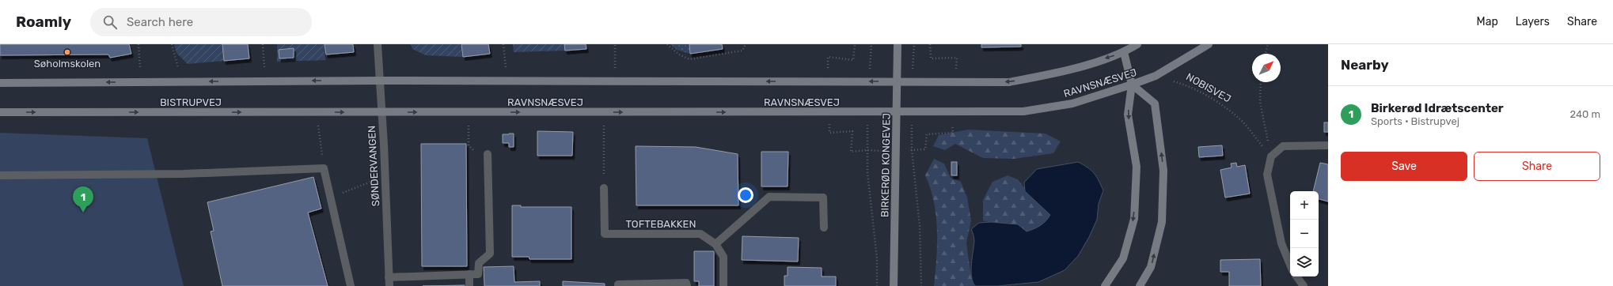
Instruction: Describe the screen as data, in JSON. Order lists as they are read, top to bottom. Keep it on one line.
{"streets":{"main road":["RAVNSNÆSVEJ","BISTRUPVEJ","BIRKERØD KONGEVEJ"],"street":["SØNDERVANGEN","TOFTEBAKKEN"],"path":["NOBISVEJ"]},"crossings":[["RAVNSNÆSVEJ","NOBISVEJ"],["RAVNSNÆSVEJ","BISTRUPVEJ"],["RAVNSNÆSVEJ","SØNDERVANGEN"],["BISTRUPVEJ","SØNDERVANGEN"]],"places":["Søholmskolen"],"north":"top right","page":{"header":"Roamly","search":"Search here","nav":["Map","Layers","Share"],"heading":"Nearby","list":[{"mark":"1","name":"Birkerød Idrætscenter","note":"Sports · Bistrupvej","value":"240 m"}],"buttons":["Save","Share"],"pins":"1","map_buttons":["+","−"]}}
